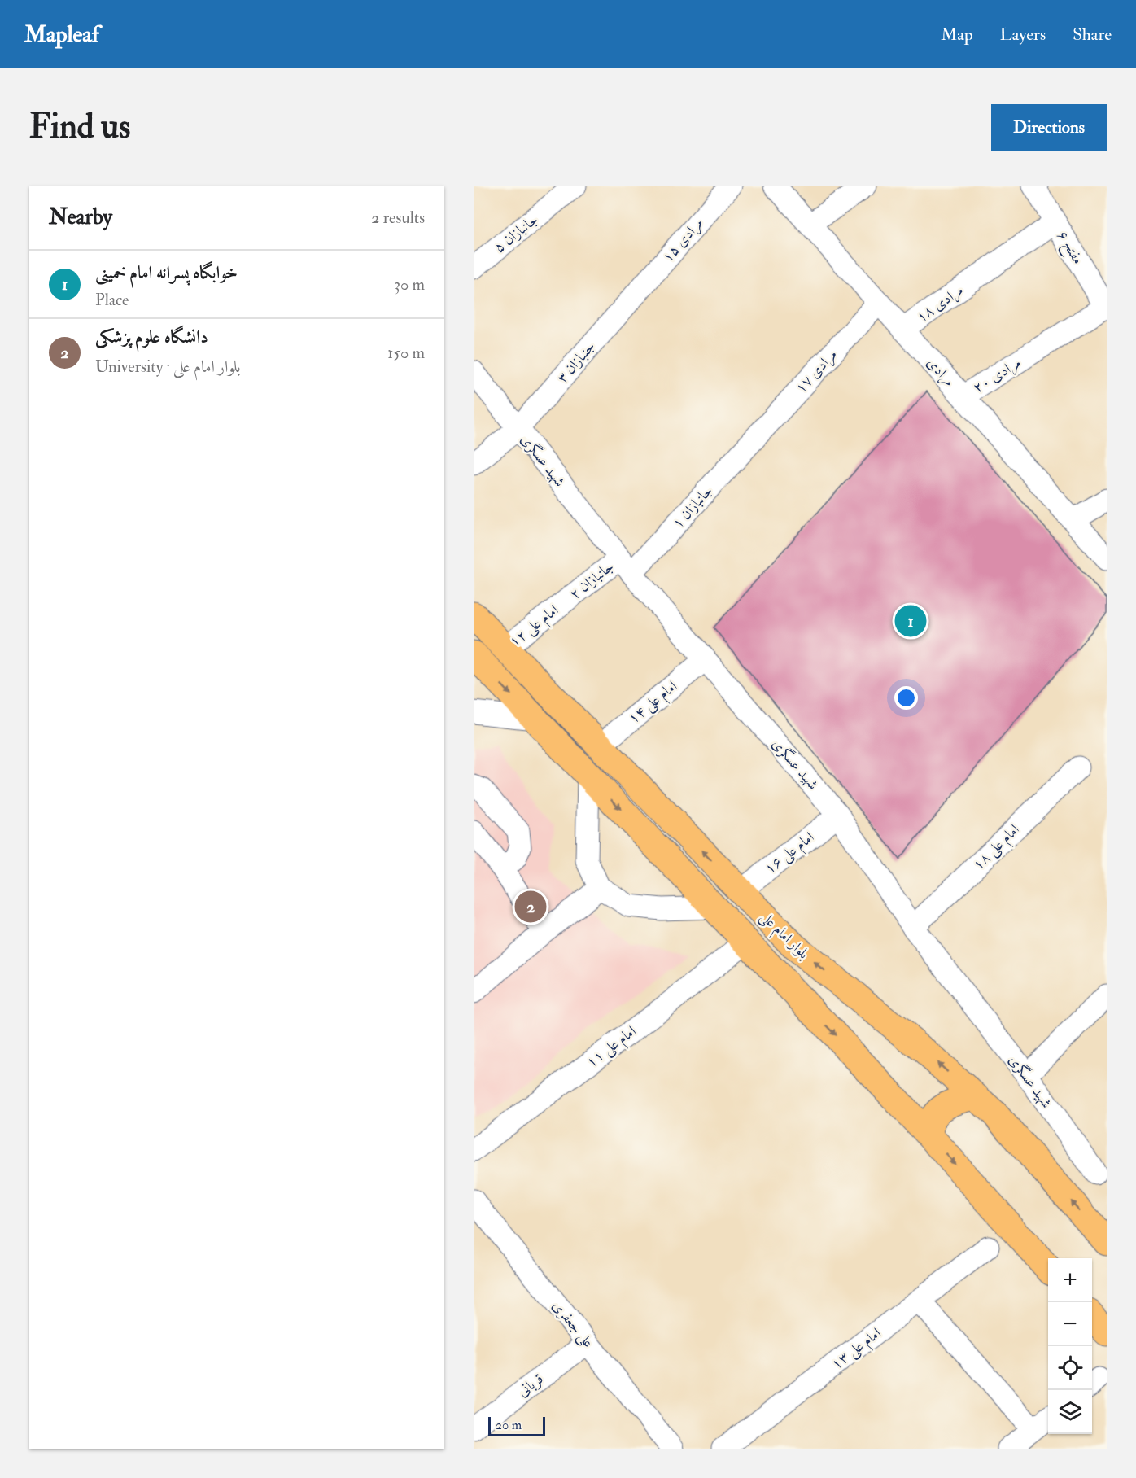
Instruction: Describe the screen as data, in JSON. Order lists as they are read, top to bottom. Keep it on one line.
{"streets":{"main road":["بلوار امام علی"],"street":["جانبازان ۵","مرادی ۱۵","مفتح ۶","مرادی ۱۸","جنبازان ۳","مرادی ۱۷","مرادی","مرادی ۲۰","شهید عسگری","جانبازان ۱","جانبازان ۲","امام علی ۱۲","امام علی ۱۴","امام علی ۱۸","امام علی ۱۶","امام علی ۱۱","علی جعفری","امام علی ۱‍۳","قربانی"]},"crossings":[["مرادی ۱۵","جنبازان ۳"],["مفتح ۶","مرادی ۱۸"],["مفتح ۶","مرادی ۲۰"],["مرادی ۱۸","مرادی"],["جنبازان ۳","شهید عسگری"],["مرادی ۱۷","مرادی"],["مرادی ۱۷","جانبازان ۱"],["مرادی","مرادی ۲۰"],["شهید عسگری","جانبازان ۱"],["شهید عسگری","جانبازان ۲"],["شهید عسگری","امام علی ۱۴"],["شهید عسگری","امام علی ۱۸"],["شهید عسگری","امام علی ۱۶"],["جانبازان ۱","جانبازان ۲"],["جانبازان ۲","امام علی ۱۲"],["امام علی ۱۲","بلوار امام علی"],["امام علی ۱۴","بلوار امام علی"],["امام علی ۱۶","بلوار امام علی"],["علی جعفری","قربانی"]],"scale_bar":"20 m","page":{"header":"Mapleaf","nav":["Map","Layers","Share"],"buttons":"Directions","title":"Find us","heading":["Nearby","2 results"],"list":[{"mark":"1","name":"خوابگاه پسرانه امام خمینی","note":"Place","value":"30 m"},{"mark":"2","name":"دانشگاه علوم پزشکی","note":"University · بلوار امام علی","value":"150 m"}],"pins":["1","2"],"map_buttons":["+","−"],"scale":"20 m"}}
